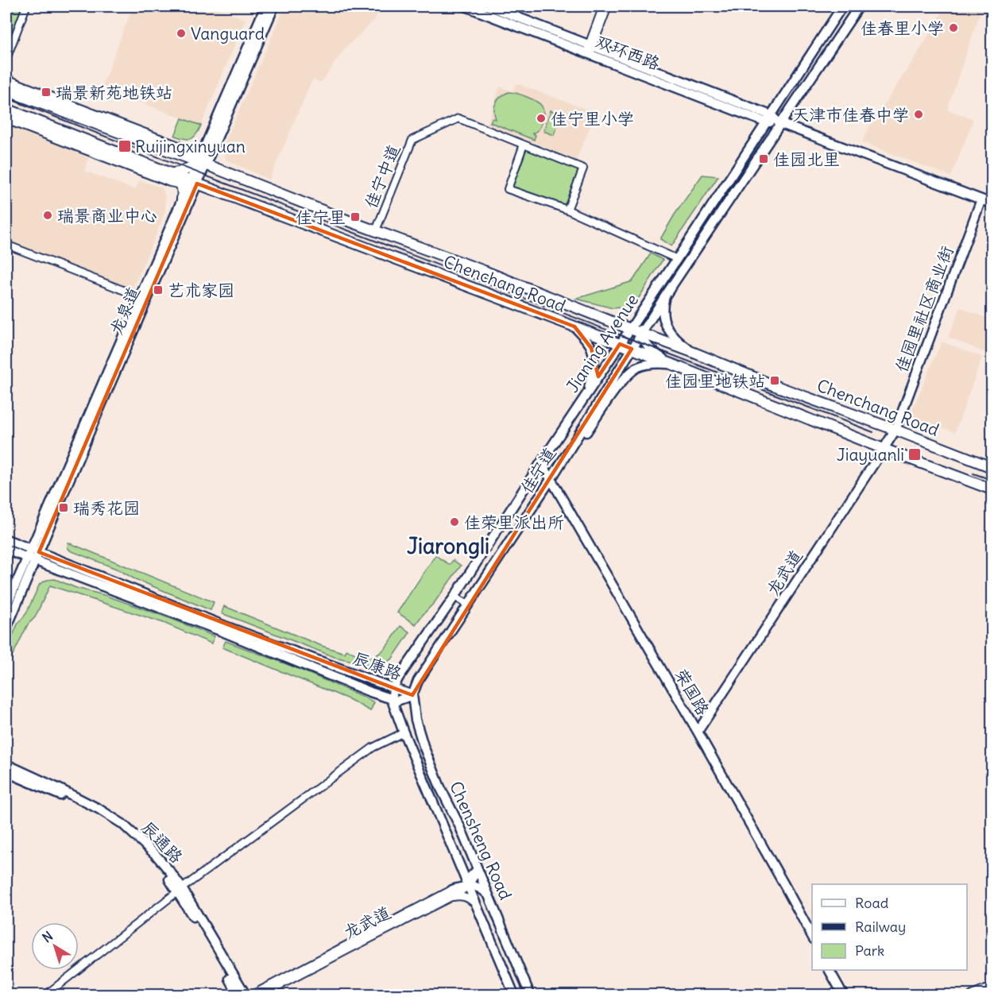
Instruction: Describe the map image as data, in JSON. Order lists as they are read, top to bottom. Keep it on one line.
{"streets":{"main road":["Chenchang Road"],"street":["双环西路","佳宁中道","佳园里社区商业街","龙泉道","Jianing Avenue","佳宁道","龙武道","辰康路","荣国路","Chensheng Road","辰通路"]},"crossings":[["佳宁中道","Chenchang Road"],["Chenchang Road","佳园里社区商业街"],["Chenchang Road","龙泉道"],["Chenchang Road","Jianing Avenue"],["Chenchang Road","龙武道"],["佳园里社区商业街","龙武道"],["龙泉道","辰康路"],["Jianing Avenue","佳宁道"],["Jianing Avenue","辰康路"],["Jianing Avenue","荣国路"],["Jianing Avenue","Chensheng Road"],["佳宁道","辰康路"],["佳宁道","荣国路"],["佳宁道","Chensheng Road"],["龙武道","荣国路"],["辰康路","Chensheng Road"]],"districts":["Jiarongli"],"places":{"other":["佳春里小学","Vanguard","天津市佳春中学","佳宁里小学","瑞景商业中心","佳荣里派出所"],"transit":["瑞景新苑地铁站","Ruijingxinyuan","佳园北里","佳宁里","艺术家园","佳园里地铁站","Jiayuanli","瑞秀花园"]},"legend":["Road","Railway","Park"],"north":"top left"}
